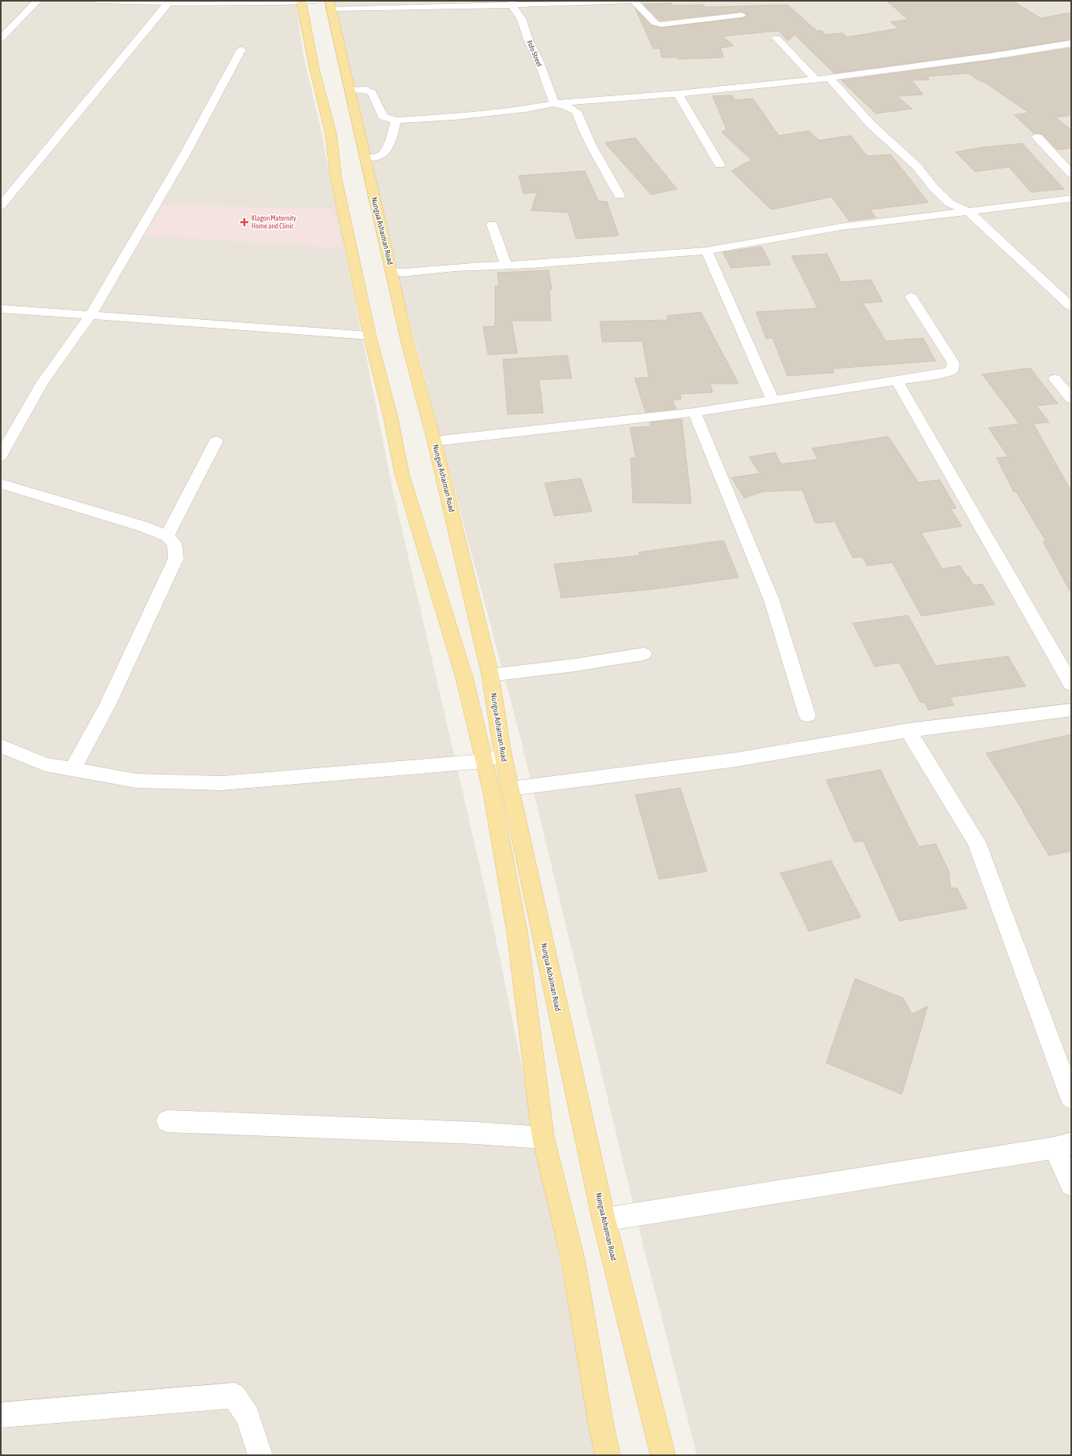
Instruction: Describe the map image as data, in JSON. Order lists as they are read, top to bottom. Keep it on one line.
{"streets":{"main road":["Nungua Ashaiman Road"],"street":["Fofo Street"]},"places":{"health":["Klagon Maternity Home and Clinic"]}}
